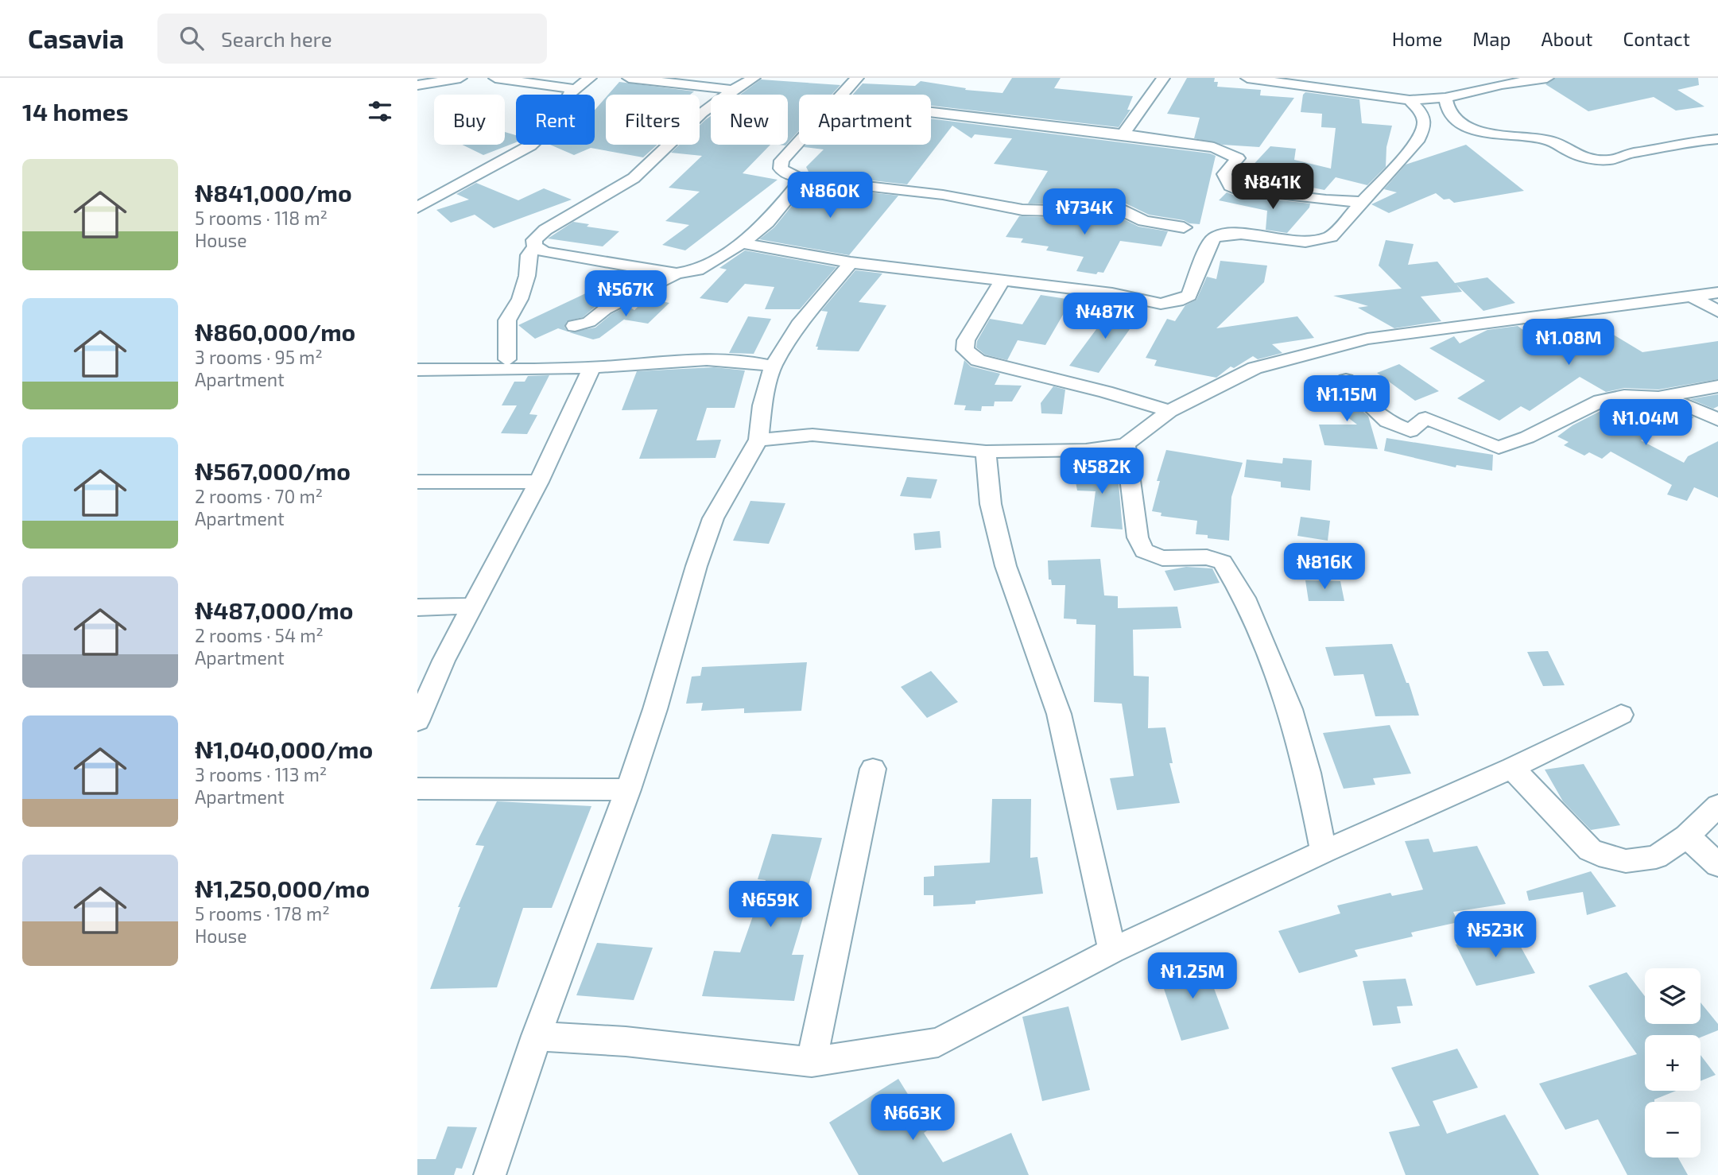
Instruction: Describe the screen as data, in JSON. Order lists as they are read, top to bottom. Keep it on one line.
{"page":{"header":"Casavia","search":"Search here","nav":["Home","Map","About","Contact"],"heading":"14 homes","chip":["Buy","Rent","Filters","New","Apartment"],"list":[{"name":"₦841,000/mo","note":"5 rooms · 118 m² · House"},{"name":"₦860,000/mo","note":"3 rooms · 95 m² · Apartment"},{"name":"₦567,000/mo","note":"2 rooms · 70 m² · Apartment"},{"name":"₦487,000/mo","note":"2 rooms · 54 m² · Apartment"},{"name":"₦1,040,000/mo","note":"3 rooms · 113 m² · Apartment"},{"name":"₦1,250,000/mo","note":"5 rooms · 178 m² · House"}],"price":["₦841K","₦860K","₦734K","₦567K","₦487K","₦1.08M","₦1.15M","₦1.04M","₦582K","₦816K","₦659K","₦523K","₦1.25M","₦663K"],"map_buttons":["+","−"]}}
